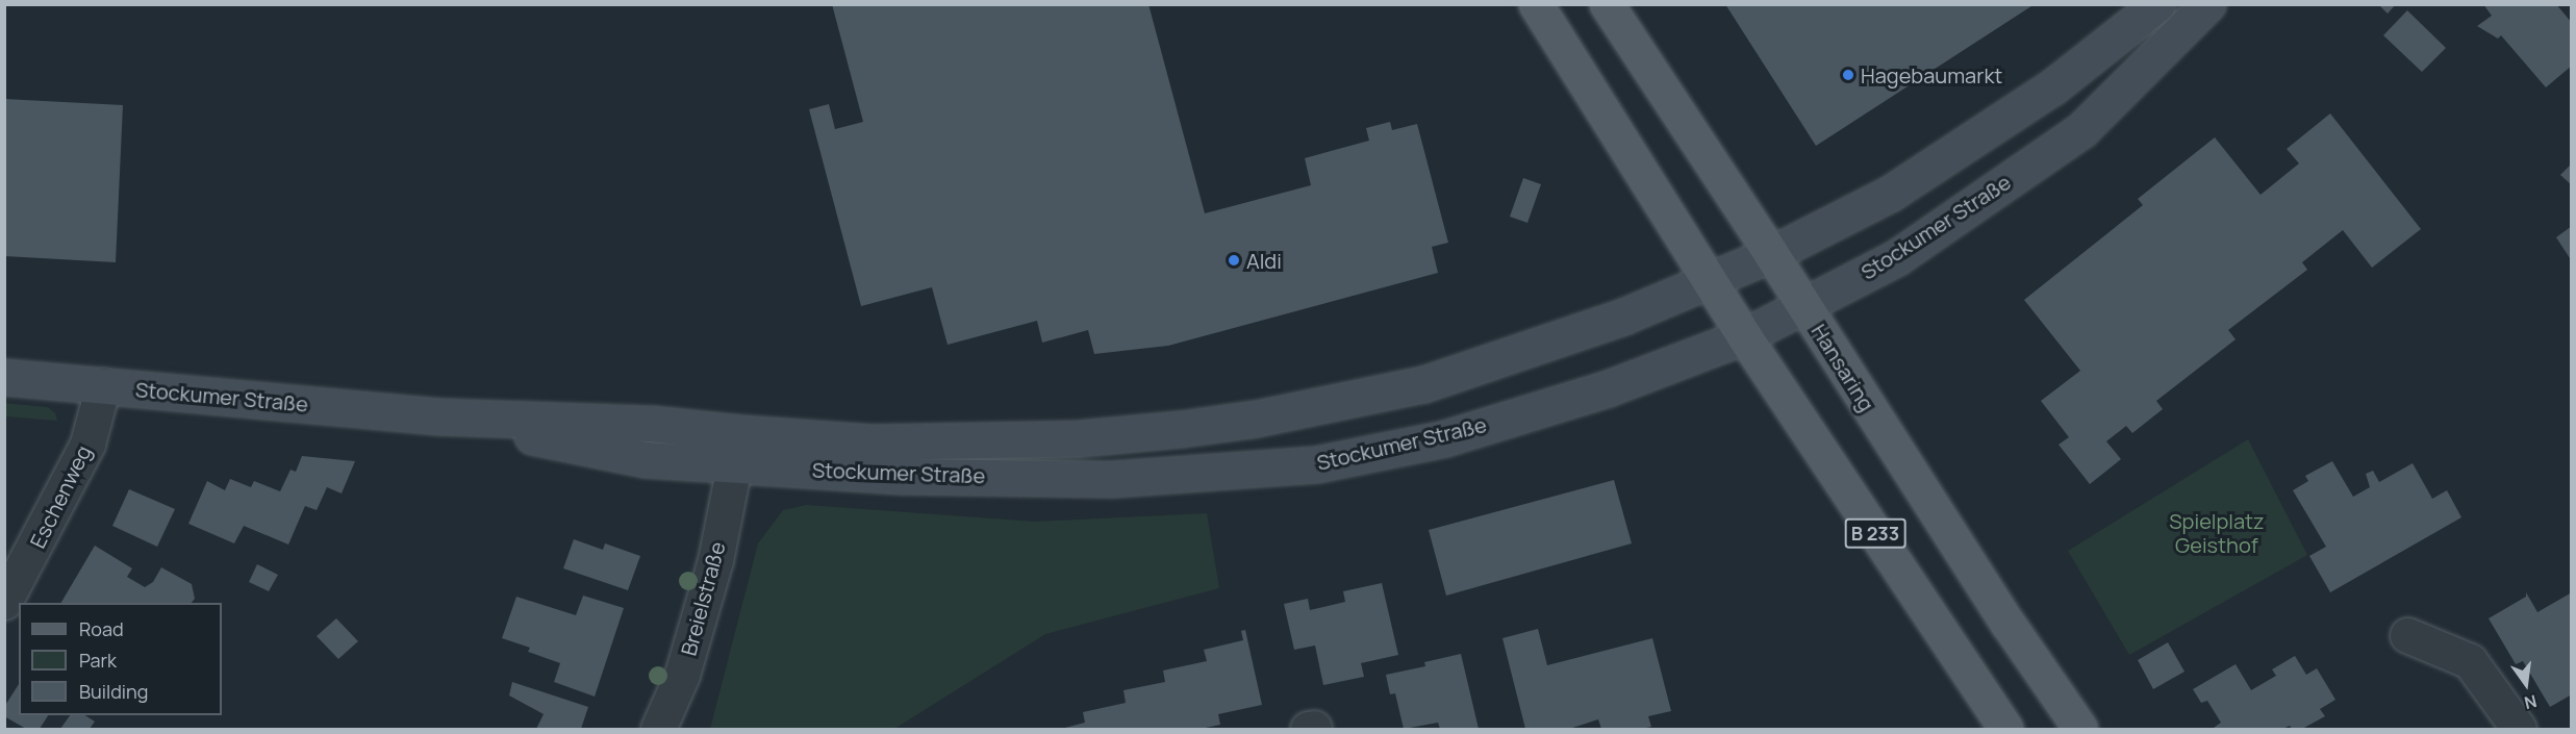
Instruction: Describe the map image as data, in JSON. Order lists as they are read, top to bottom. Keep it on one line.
{"streets":{"main road":["Stockumer Straße","Hansaring","B 233"],"street":["Eschenweg","Breielstraße"]},"crossings":[["Stockumer Straße","Hansaring"],["Stockumer Straße","Eschenweg"],["Stockumer Straße","B 233"],["Stockumer Straße","Breielstraße"]],"parks":["Spielplatz Geisthof"],"places":["Hagebaumarkt","Aldi"],"legend":["Road","Park","Building"],"north":"bottom"}
